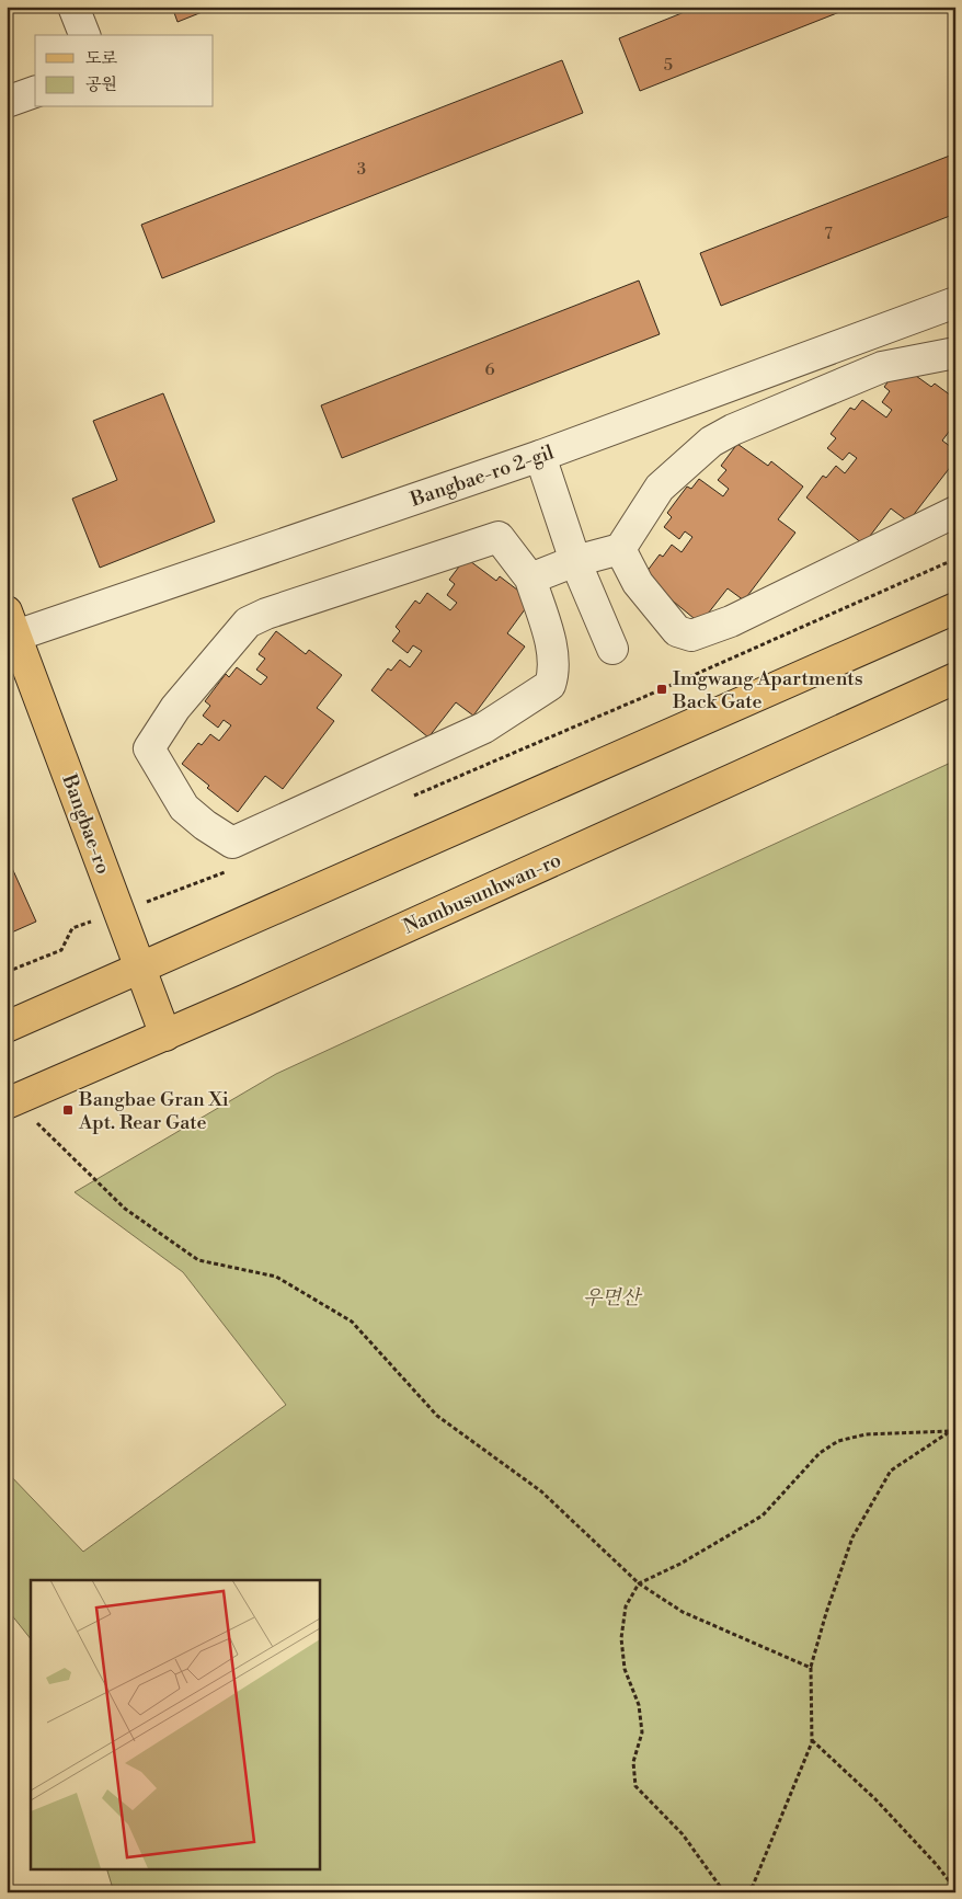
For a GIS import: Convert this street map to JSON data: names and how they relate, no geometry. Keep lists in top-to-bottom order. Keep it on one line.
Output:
{"streets":{"main road":["Bangbae-ro","Nambusunhwan-ro"],"street":["Bangbae-ro 2-gil"]},"crossings":[["Bangbae-ro 2-gil","Bangbae-ro"],["Bangbae-ro","Nambusunhwan-ro"]],"parks":["우면산"],"places":{"transit":["Imgwang Apartments Back Gate","Bangbae Gran Xi Apt. Rear Gate"]},"house_numbers":["5","3","7","6"],"legend":["도로","공원"]}
